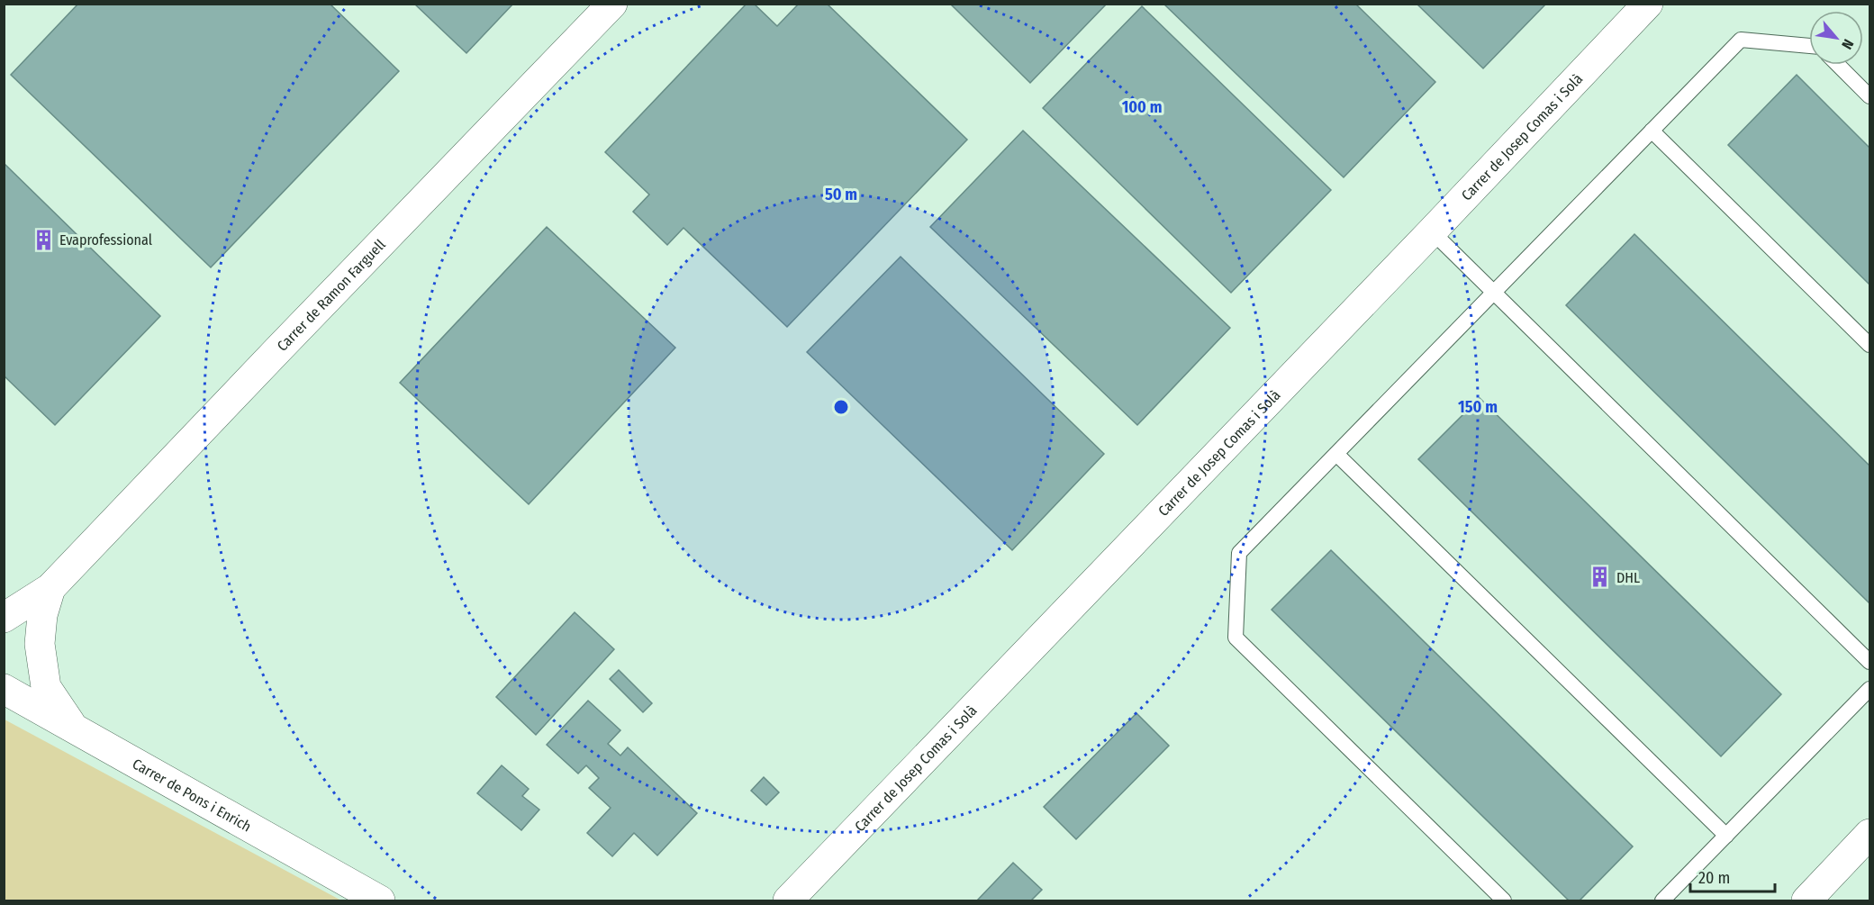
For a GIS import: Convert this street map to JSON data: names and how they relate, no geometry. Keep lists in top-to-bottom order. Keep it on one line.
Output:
{"streets":{"street":["Carrer de Josep Comas i Solà","Carrer de Ramon Farguell","Carrer de Pons i Enrich"]},"crossings":[["Carrer de Ramon Farguell","Carrer de Pons i Enrich"]],"places":{"building":["Evaprofessional","DHL"]},"scale_bar":"20 m","north":"bottom right","rings":["100 m","50 m","150 m"]}
